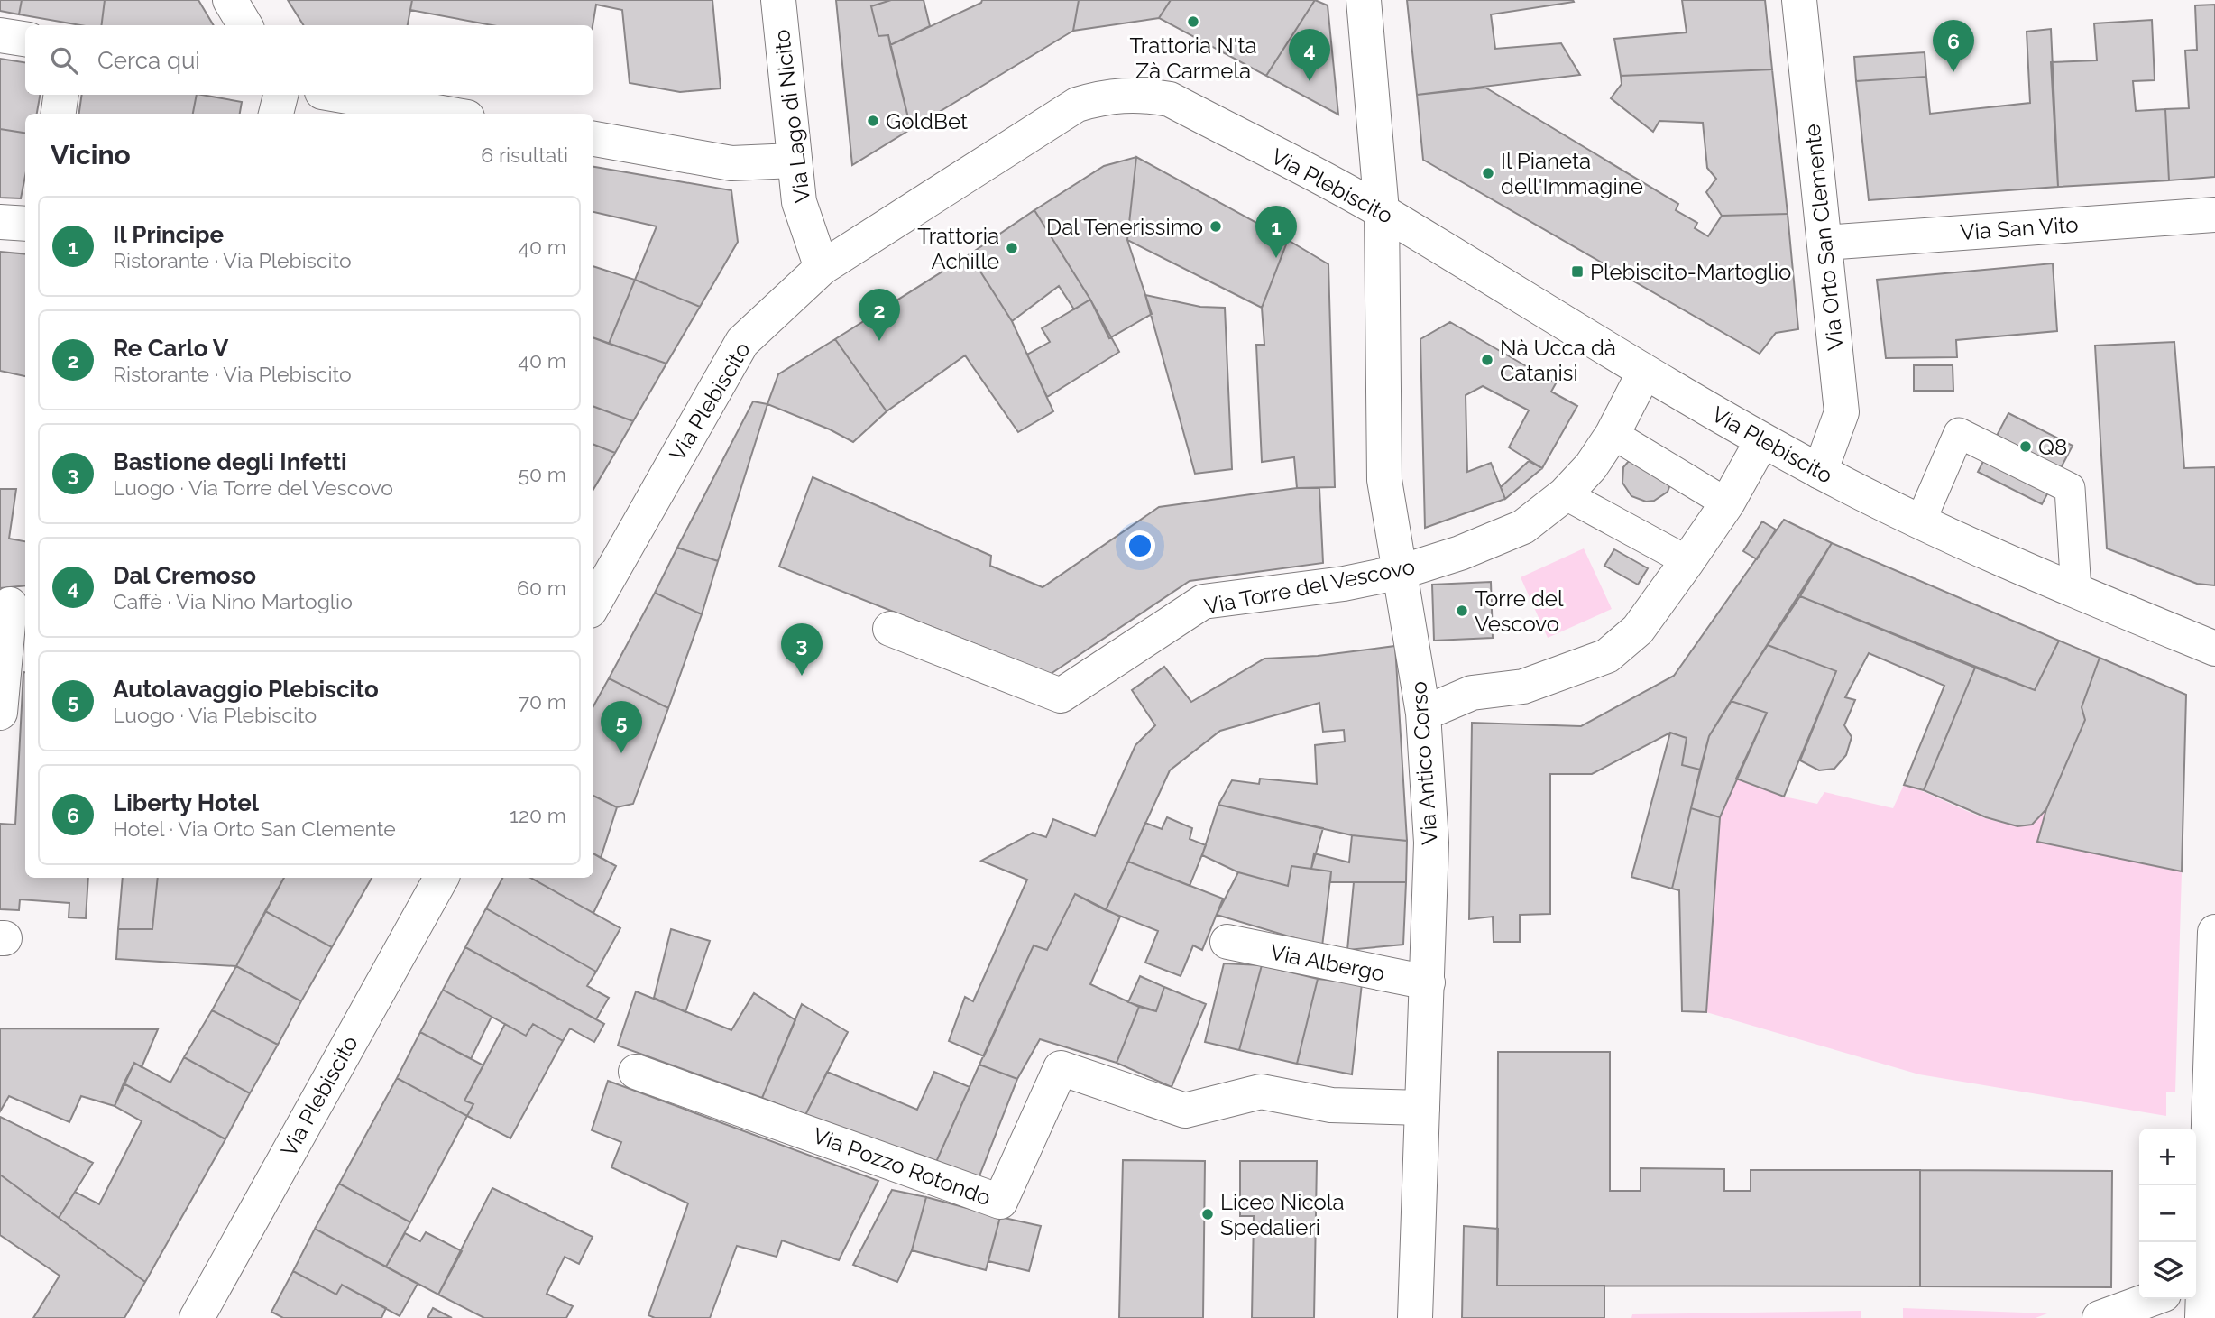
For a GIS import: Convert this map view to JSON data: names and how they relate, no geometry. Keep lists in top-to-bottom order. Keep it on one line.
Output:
{"streets":{"street":["Via Lago di Nicito","Via Plebiscito","Via San Vito","Via Orto San Clemente","Via Torre del Vescovo","Via Antico Corso","Via Albergo","Via Pozzo Rotondo"]},"crossings":[["Via Lago di Nicito","Via Plebiscito"],["Via Plebiscito","Via Orto San Clemente"],["Via Plebiscito","Via Torre del Vescovo"],["Via Plebiscito","Via Antico Corso"],["Via San Vito","Via Orto San Clemente"],["Via Torre del Vescovo","Via Antico Corso"],["Via Antico Corso","Via Albergo"],["Via Antico Corso","Via Pozzo Rotondo"]],"places":{"other":["Trattoria N'ta Zà Carmela","GoldBet","Il Pianeta dell'Immagine","Dal Tenerissimo","Trattoria Achille","Nà Ucca dà Catanisi","Q8","Torre del Vescovo","Liceo Nicola Spedalieri"],"transit":["Plebiscito-Martoglio"]},"page":{"pins":["6","4","1","2","3","5"],"search":"Cerca qui","heading":["Vicino","6 risultati"],"list":[{"mark":"1","name":"Il Principe","note":"Ristorante · Via Plebiscito","value":"40 m"},{"mark":"2","name":"Re Carlo V","note":"Ristorante · Via Plebiscito","value":"40 m"},{"mark":"3","name":"Bastione degli Infetti","note":"Luogo · Via Torre del Vescovo","value":"50 m"},{"mark":"4","name":"Dal Cremoso","note":"Caffè · Via Nino Martoglio","value":"60 m"},{"mark":"5","name":"Autolavaggio Plebiscito","note":"Luogo · Via Plebiscito","value":"70 m"},{"mark":"6","name":"Liberty Hotel","note":"Hotel · Via Orto San Clemente","value":"120 m"}],"map_buttons":["+","−"]}}
